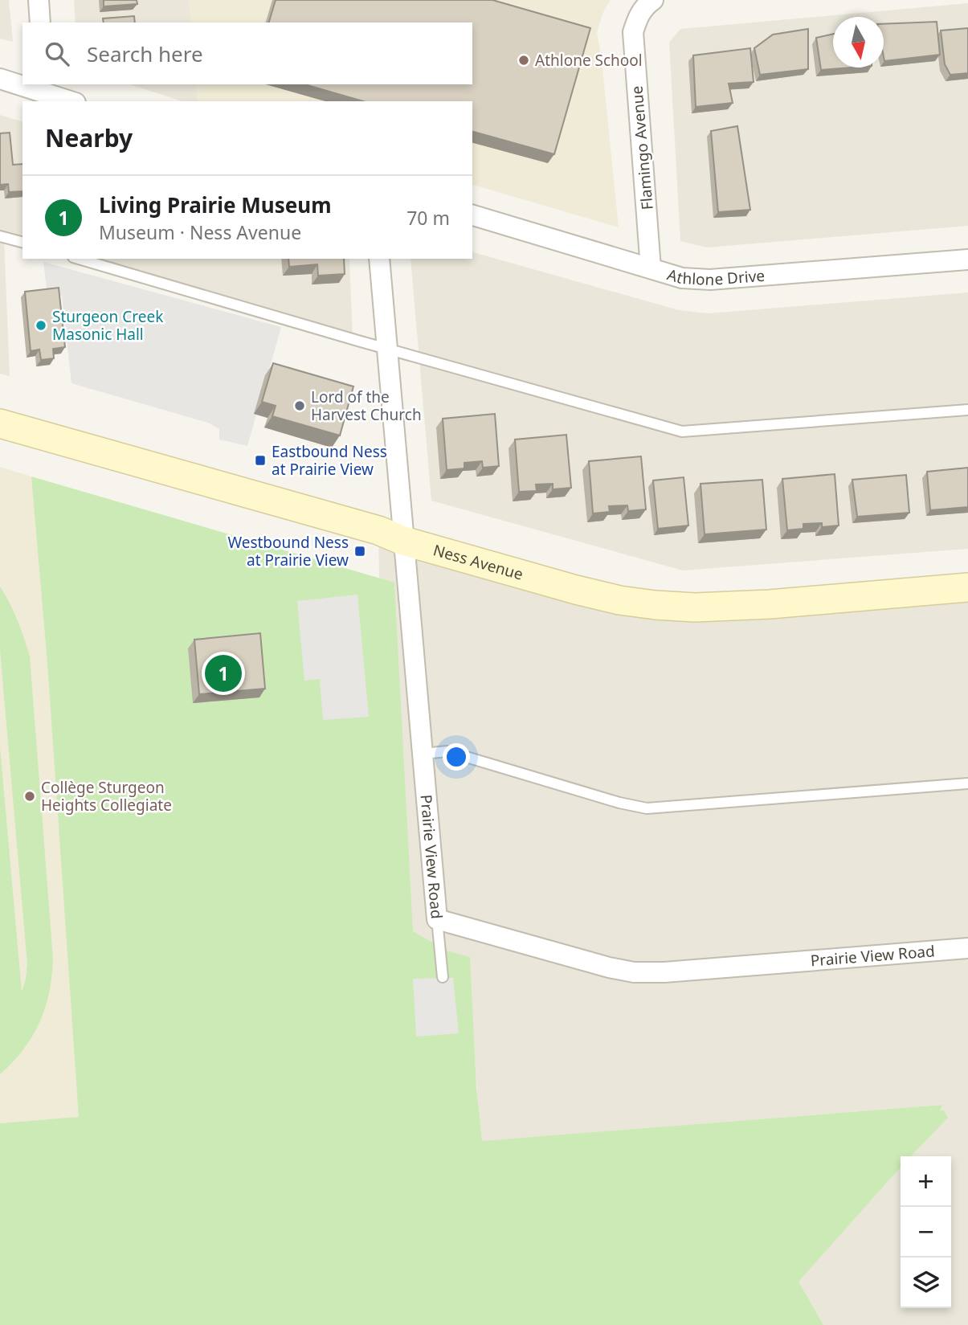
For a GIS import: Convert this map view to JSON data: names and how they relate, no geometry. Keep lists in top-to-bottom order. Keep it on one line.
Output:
{"streets":{"main road":["Ness Avenue"],"street":["Flamingo Avenue","Athlone Drive","Prairie View Road"]},"crossings":[["Flamingo Avenue","Athlone Drive"],["Ness Avenue","Prairie View Road"]],"places":{"other":["Athlone School","Sturgeon Creek Masonic Hall","Lord of the Harvest Church","Collège Sturgeon Heights Collegiate"],"transit":["Eastbound Ness at Prairie View","Westbound Ness at Prairie View"]},"north":"bottom","page":{"search":"Search here","heading":"Nearby","list":[{"mark":"1","name":"Living Prairie Museum","note":"Museum · Ness Avenue","value":"70 m"}],"pins":"1","map_buttons":["+","−"]}}
